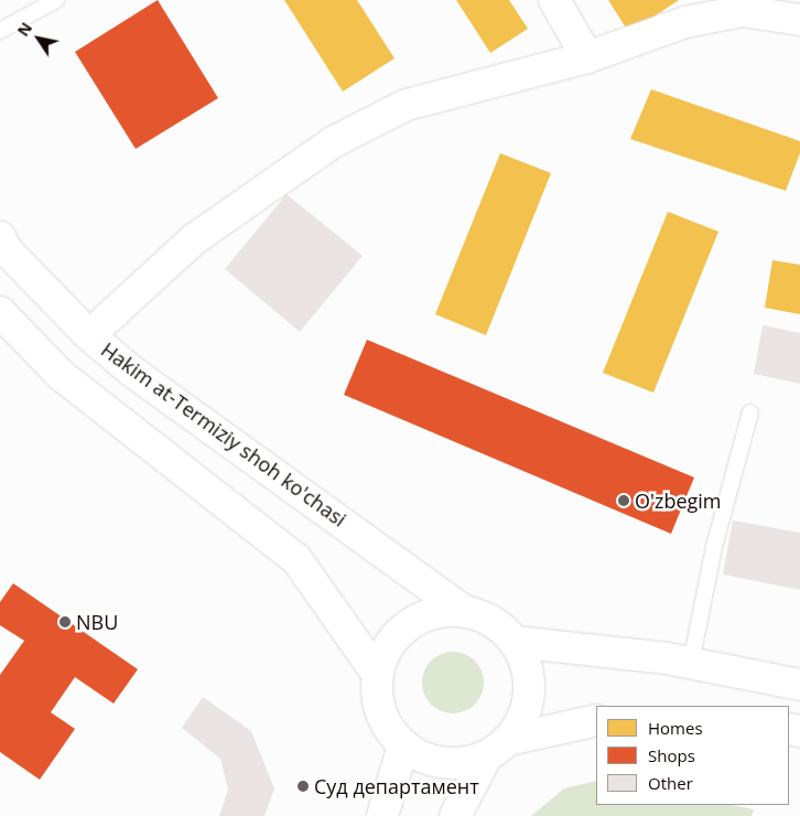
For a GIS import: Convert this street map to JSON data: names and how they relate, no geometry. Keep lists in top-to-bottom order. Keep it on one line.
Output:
{"streets":{"main road":["Hakim at-Termiziy shoh ko'chasi"]},"places":["O'zbegim","NBU","Суд департамент"],"legend":["Homes","Shops","Other"],"north":"top left"}
